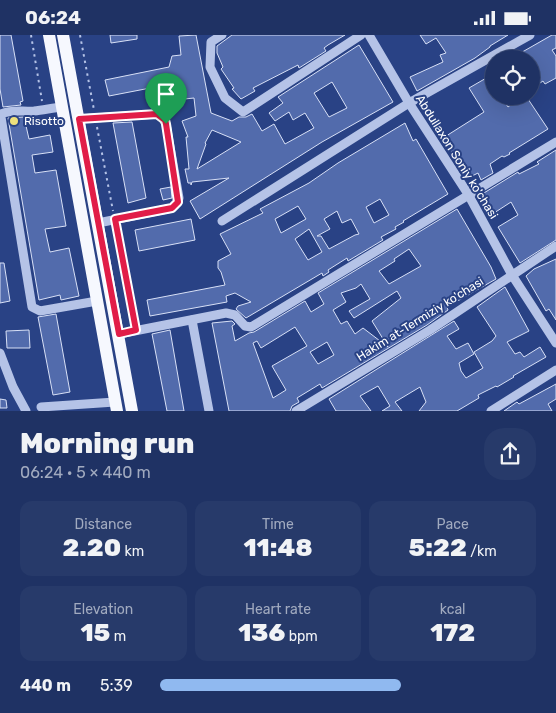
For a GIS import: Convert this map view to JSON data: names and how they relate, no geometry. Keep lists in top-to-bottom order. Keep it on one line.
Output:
{"streets":{"street":["Abdullaxon Soniy ko'chasi","Hakim at-Termiziy ko'chasi"]},"crossings":[["Abdullaxon Soniy ko'chasi","Hakim at-Termiziy ko'chasi"]],"places":["Risotto"],"page":{"status":"06:24","heading":["Morning run","06:24 · 5 × 440 m"],"stats":[["Distance","2.20 km"],["Time","11:48"],["Pace","5:22 /km"],["Elevation","15 m"],["Heart rate","136 bpm"],["kcal","172"]],"list":[{"name":"440 m","note":"5:39"}]}}
